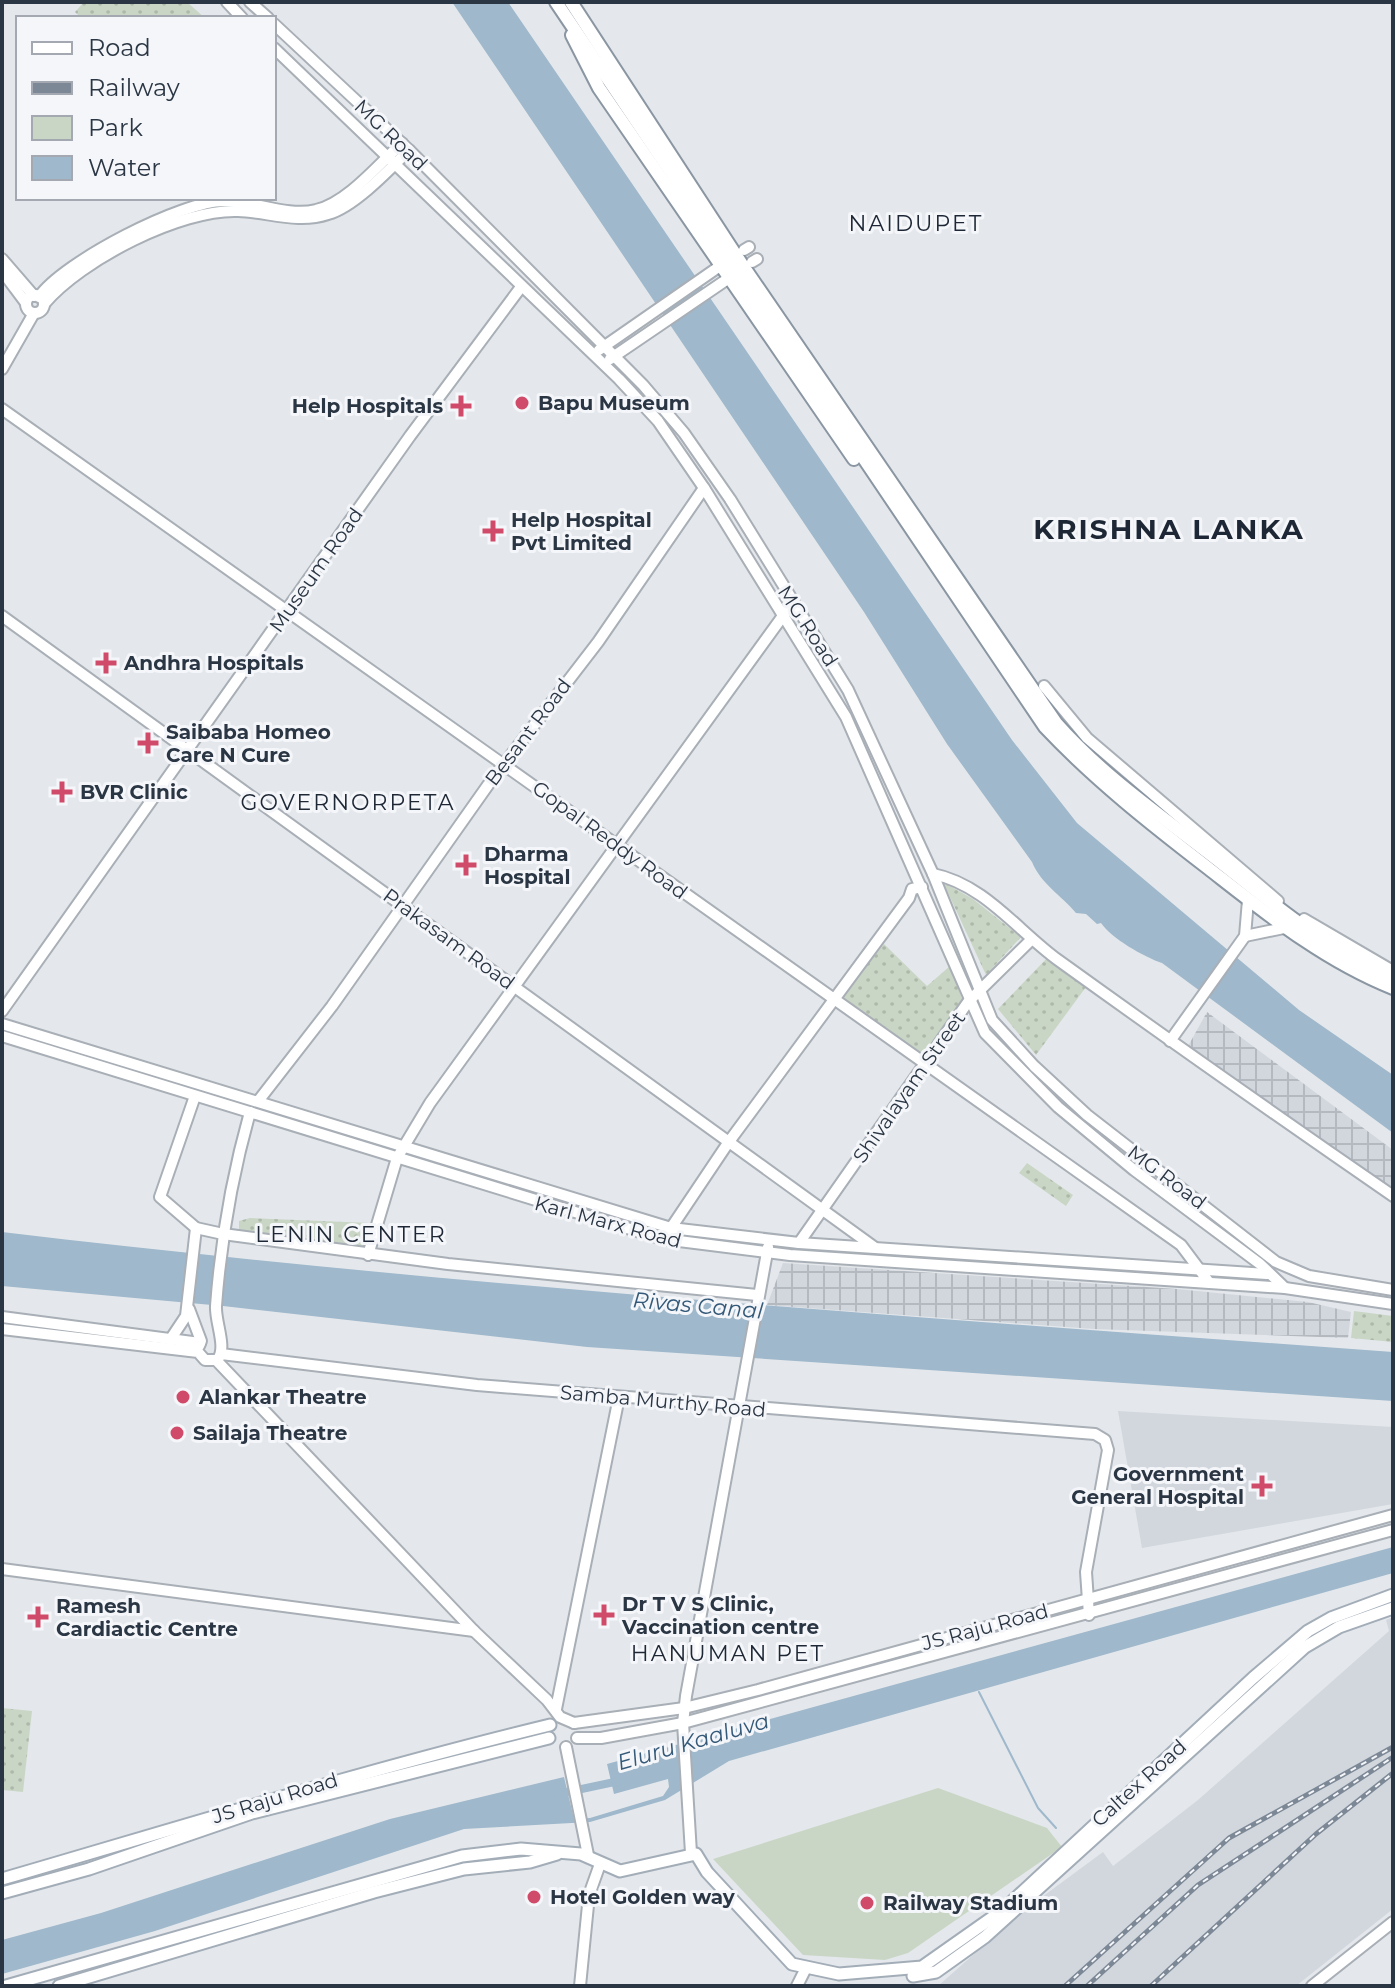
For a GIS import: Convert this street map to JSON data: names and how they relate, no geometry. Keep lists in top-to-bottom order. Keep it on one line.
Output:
{"streets":{"main road":["JS Raju Road","Caltex Road"],"street":["MG Road","Museum Road","Besant Road","Gopal Reddy Road","Prakasam Road","Shivalayam Street","Karl Marx Road","Samba Murthy Road"]},"crossings":[["MG Road","Museum Road"],["MG Road","Besant Road"],["MG Road","Shivalayam Street"],["MG Road","Karl Marx Road"],["Museum Road","Gopal Reddy Road"],["Museum Road","Prakasam Road"],["Besant Road","Gopal Reddy Road"],["Besant Road","Prakasam Road"],["Besant Road","Karl Marx Road"],["Gopal Reddy Road","Shivalayam Street"],["Gopal Reddy Road","Karl Marx Road"],["Prakasam Road","Shivalayam Street"],["Prakasam Road","Karl Marx Road"],["Shivalayam Street","Karl Marx Road"],["Samba Murthy Road","JS Raju Road"]],"districts":["NAIDUPET","KRISHNA LANKA","GOVERNORPETA","LENIN CENTER","HANUMAN PET"],"water":["Rivas Canal","Eluru Kaaluva"],"places":{"other":["Bapu Museum","Alankar Theatre","Sailaja Theatre","Hotel Golden way","Railway Stadium"],"health":["Help Hospitals","Help Hospital Pvt Limited","Andhra Hospitals","Saibaba Homeo Care N Cure","BVR Clinic","Dharma Hospital","Government General Hospital","Dr T V S Clinic, Vaccination centre","Ramesh Cardiactic Centre"]},"legend":["Road","Railway","Park","Water"]}
